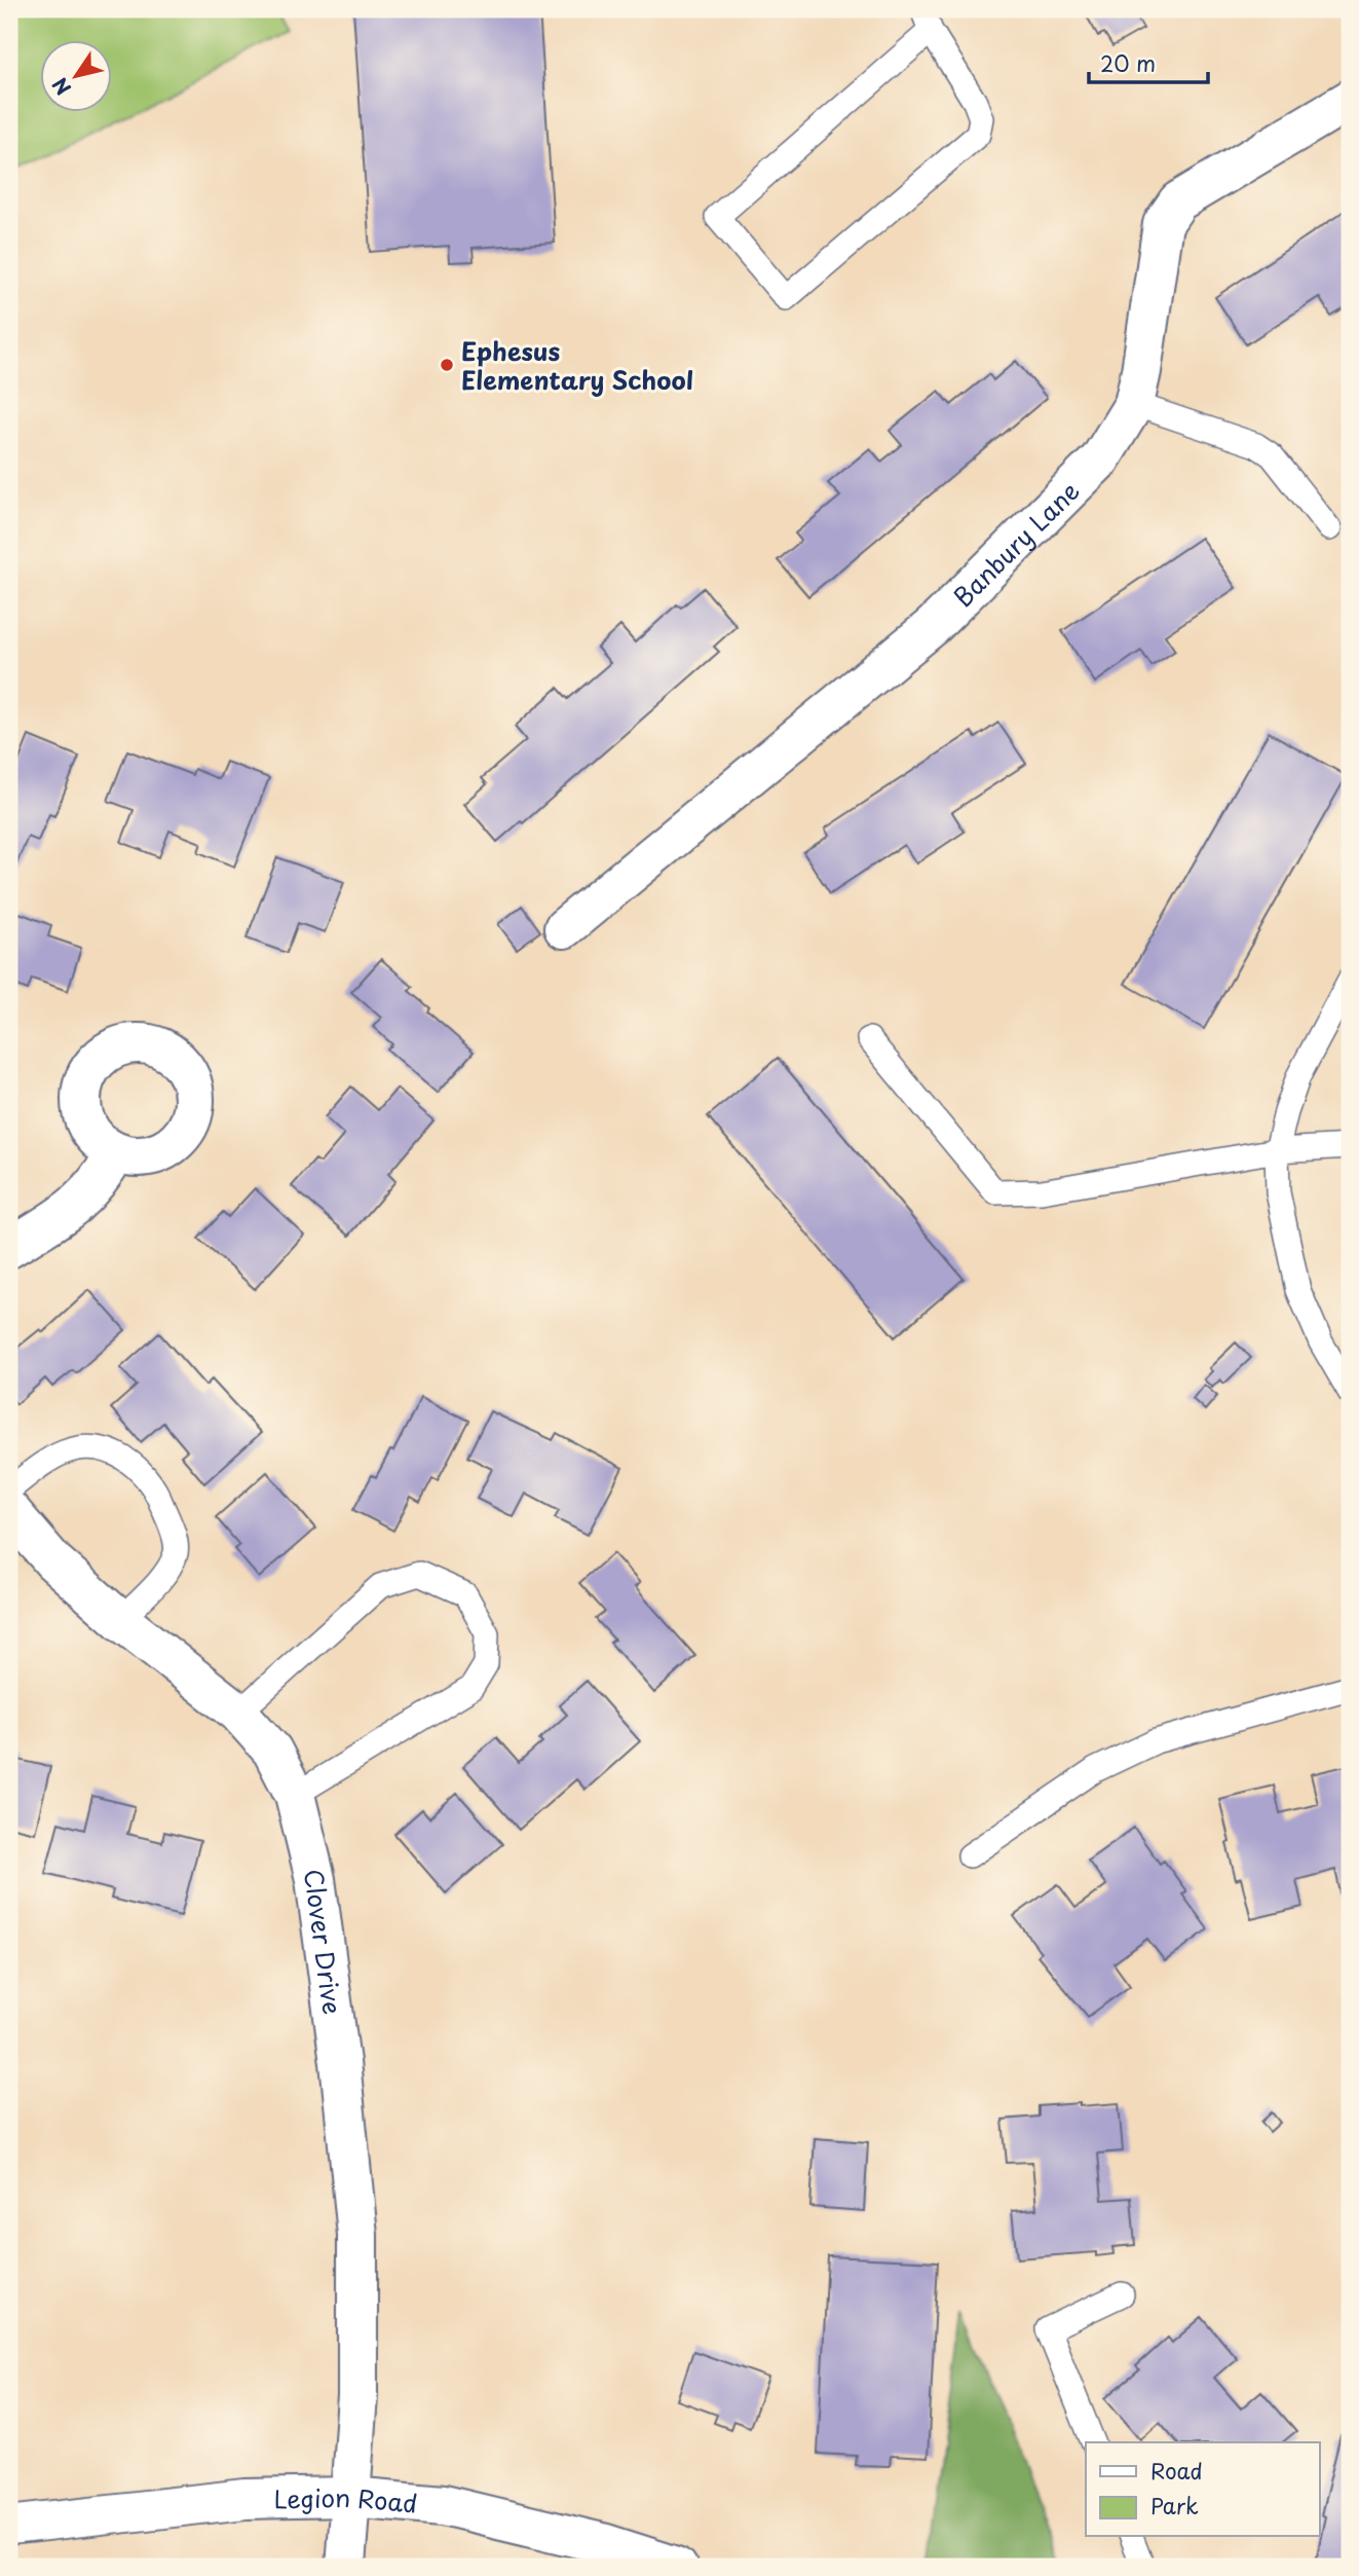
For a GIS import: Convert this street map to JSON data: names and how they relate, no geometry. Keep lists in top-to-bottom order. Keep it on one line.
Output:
{"streets":{"street":["Banbury Lane","Clover Drive","Legion Road"]},"crossings":[["Clover Drive","Legion Road"]],"places":["Ephesus Elementary School"],"legend":["Road","Park"],"scale_bar":"20 m","north":"bottom left"}
